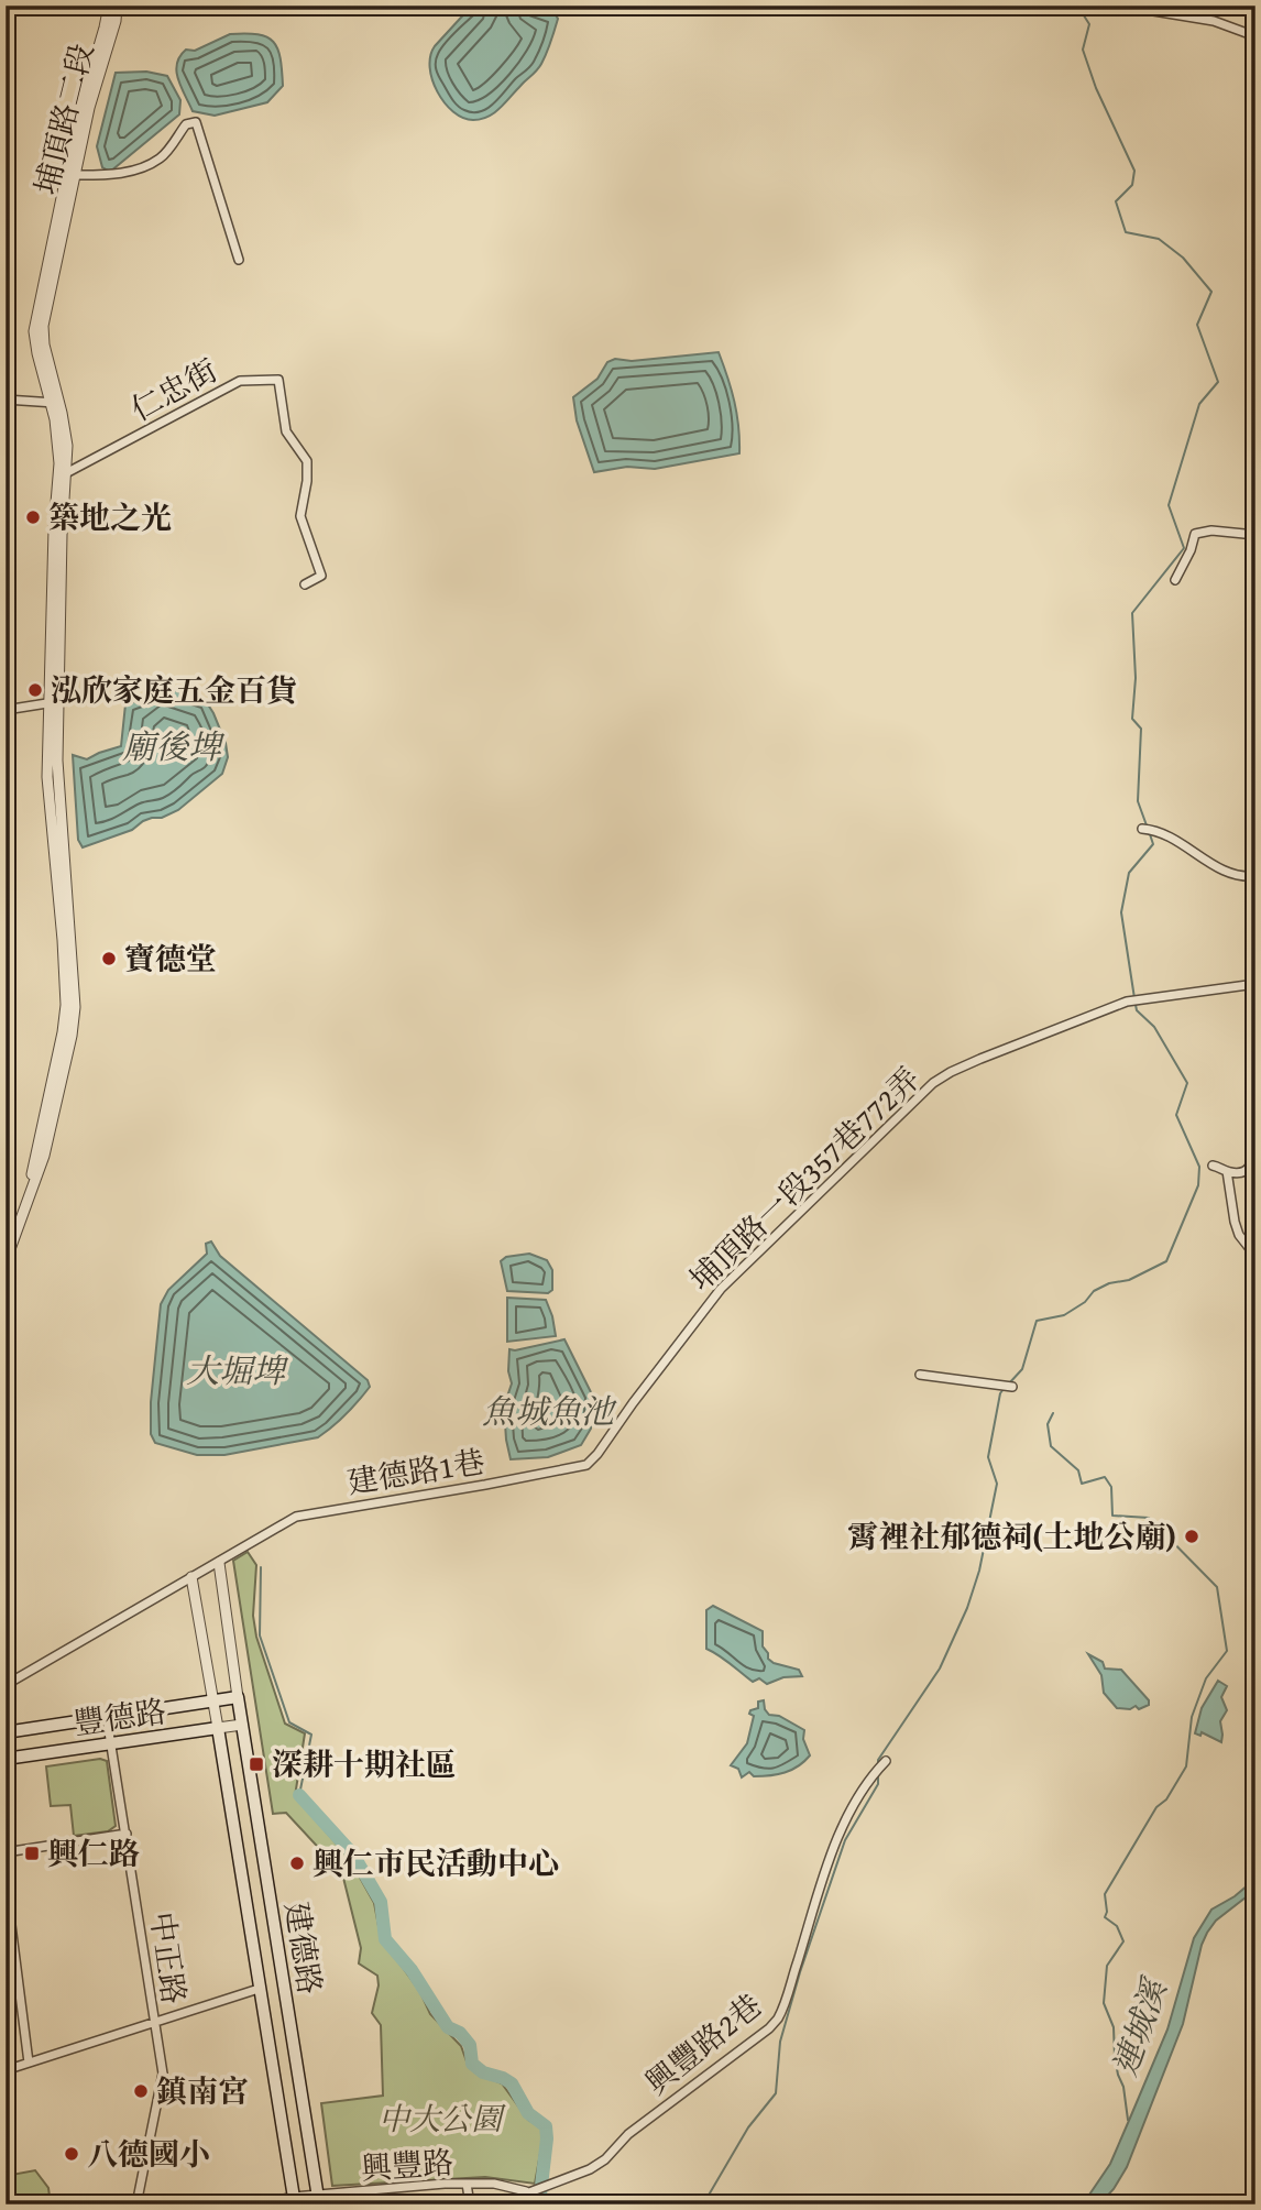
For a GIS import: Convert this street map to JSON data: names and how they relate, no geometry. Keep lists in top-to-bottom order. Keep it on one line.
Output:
{"streets":{"main road":["豐德路","建德路"],"street":["埔頂路二段","仁忠街","埔頂路一段357巷772弄","建德路1巷","中正路","興豐路2巷","興豐路"]},"crossings":[["埔頂路二段","仁忠街"],["埔頂路一段357巷772弄","建德路1巷"],["建德路1巷","建德路"],["豐德路","建德路"],["豐德路","中正路"],["建德路","興豐路"],["興豐路2巷","興豐路"]],"water":["廟後埤","大堀埤","魚城魚池","連城溪"],"parks":["中大公園"],"places":{"other":["築地之光","泓欣家庭五金百貨","寶德堂","霄裡社郁德祠(土地公廟)","興仁市民活動中心","鎮南宮","八德國小"],"transit":["深耕十期社區","興仁路"]}}
